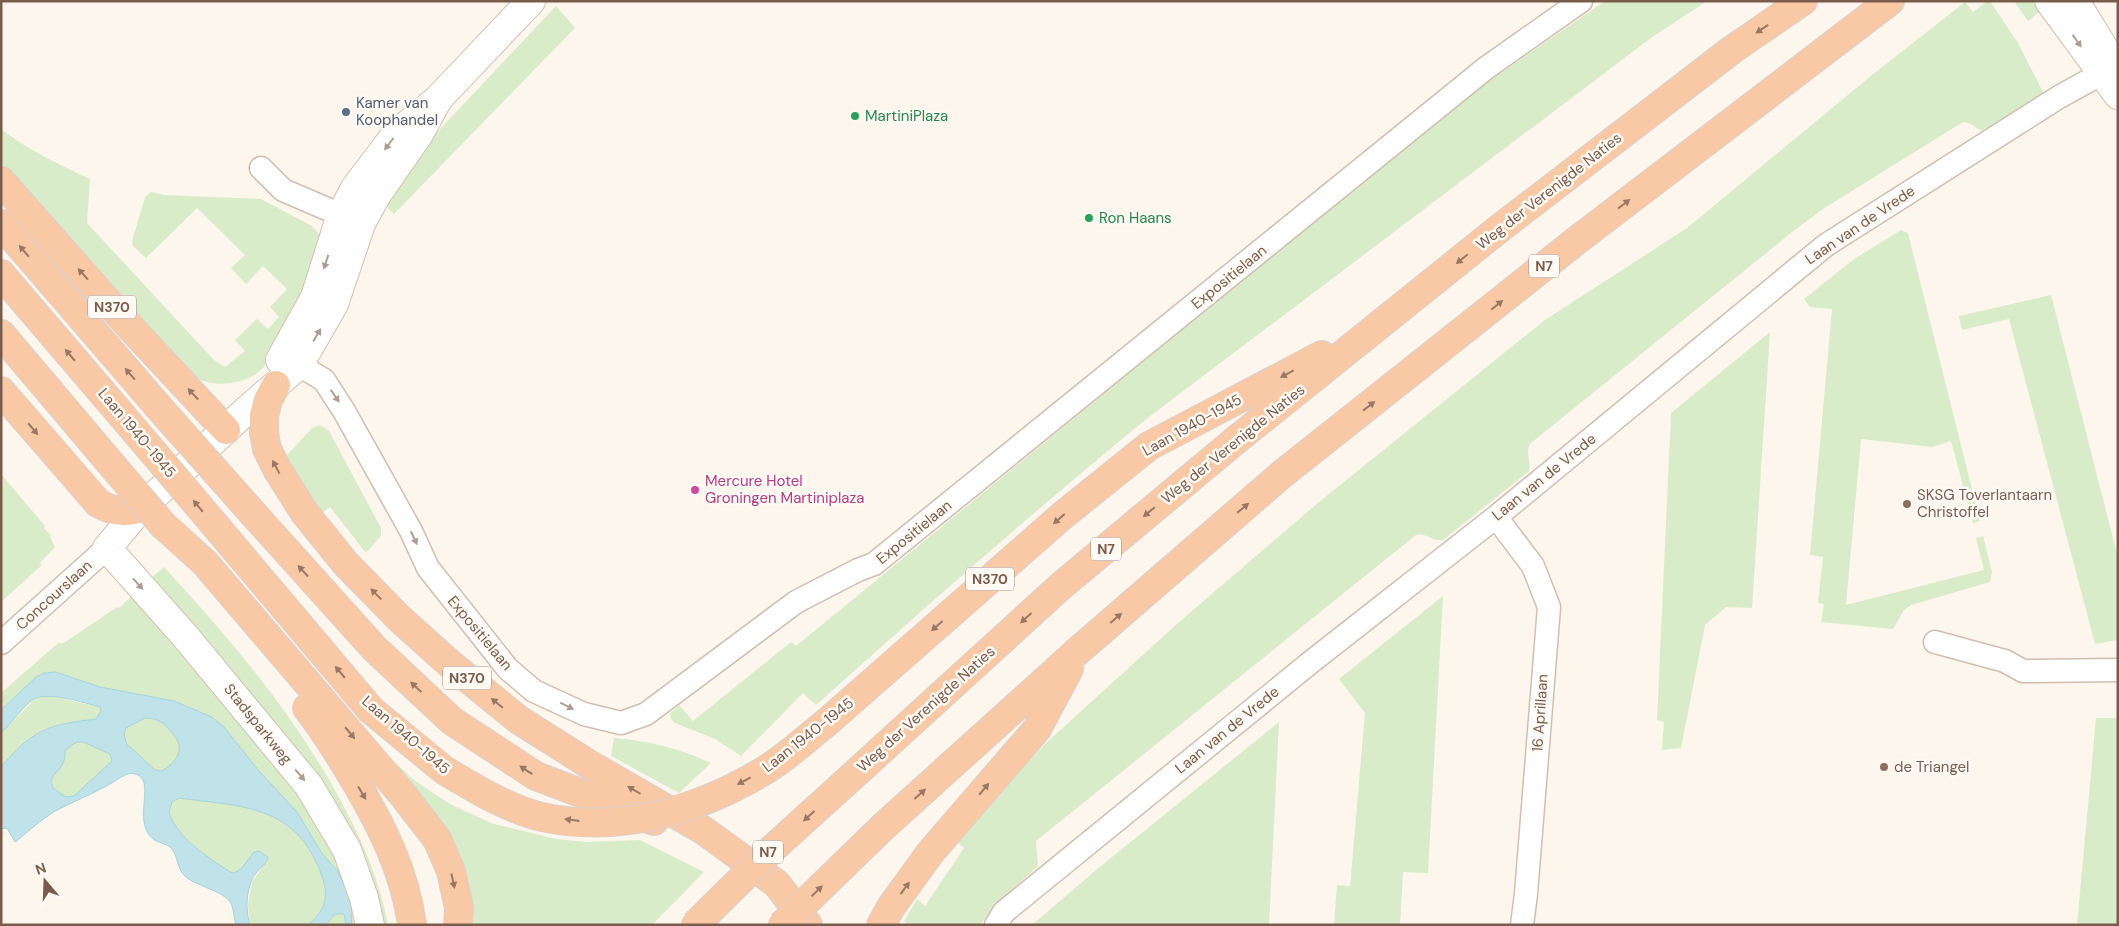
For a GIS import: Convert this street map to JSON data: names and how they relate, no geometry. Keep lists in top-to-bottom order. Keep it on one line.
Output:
{"streets":{"highway":["Weg der Verenigde Naties","N7","N370","Laan 1940-1945"],"main road":["Stadsparkweg"],"street":["Laan van de Vrede","Expositielaan","Concourslaan","16 Aprillaan"]},"crossings":[["Weg der Verenigde Naties","Laan 1940-1945"],["Laan van de Vrede","16 Aprillaan"],["Concourslaan","Stadsparkweg"]],"one_way":["Stadsparkweg"],"places":["Kamer van Koophandel","MartiniPlaza","Ron Haans","Mercure Hotel Groningen Martiniplaza","SKSG Toverlantaarn Christoffel","de Triangel"],"north":"top"}
